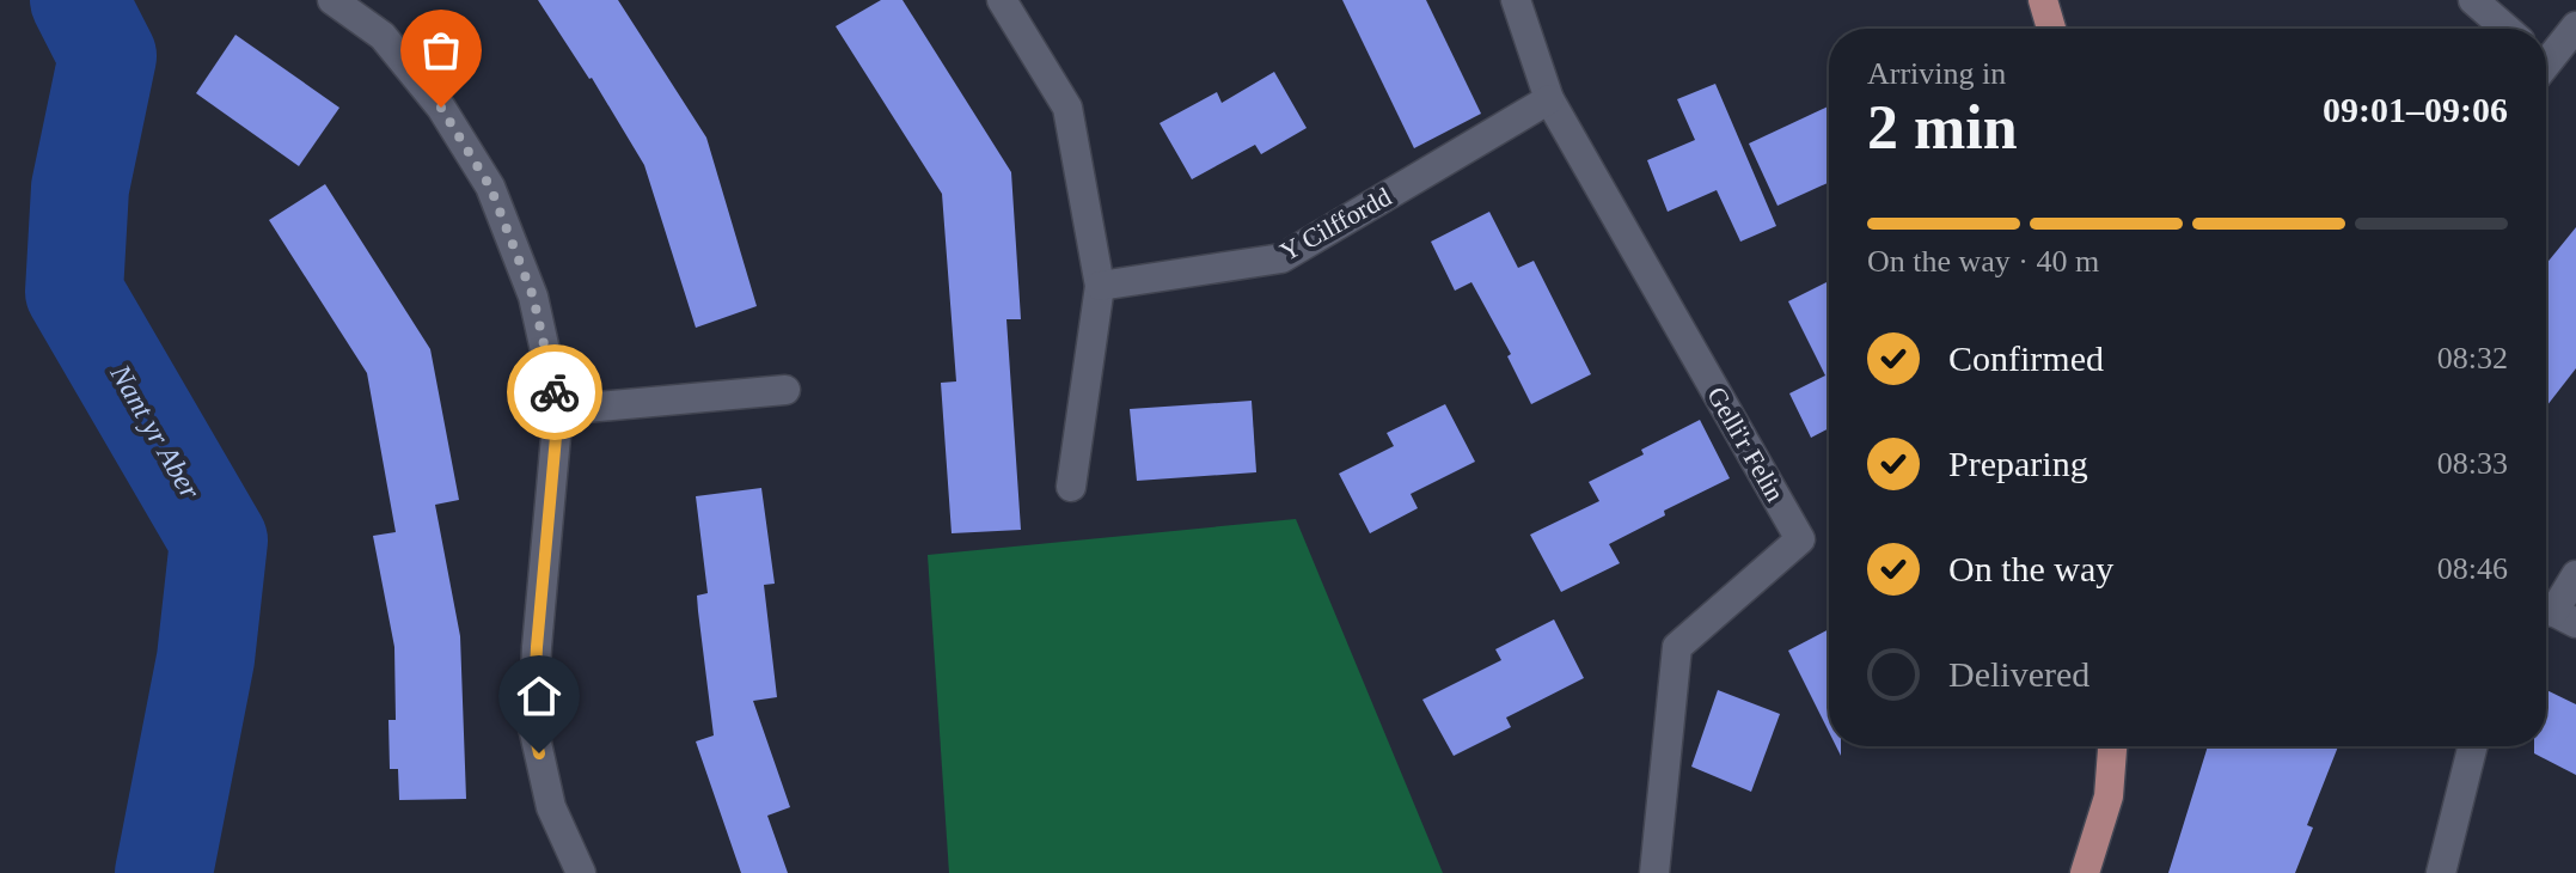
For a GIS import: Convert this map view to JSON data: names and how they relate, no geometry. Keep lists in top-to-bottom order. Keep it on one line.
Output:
{"streets":{"street":["Y Cilffordd","Gelli'r Felin"]},"crossings":[["Y Cilffordd","Gelli'r Felin"]],"water":["Nant yr Aber"],"page":{"heading":["2 min","Arriving in","09:01–09:06"],"bar":"On the way · 40 m","list":[["Confirmed","08:32"],["Preparing","08:33"],["On the way","08:46"],"Delivered"]}}
